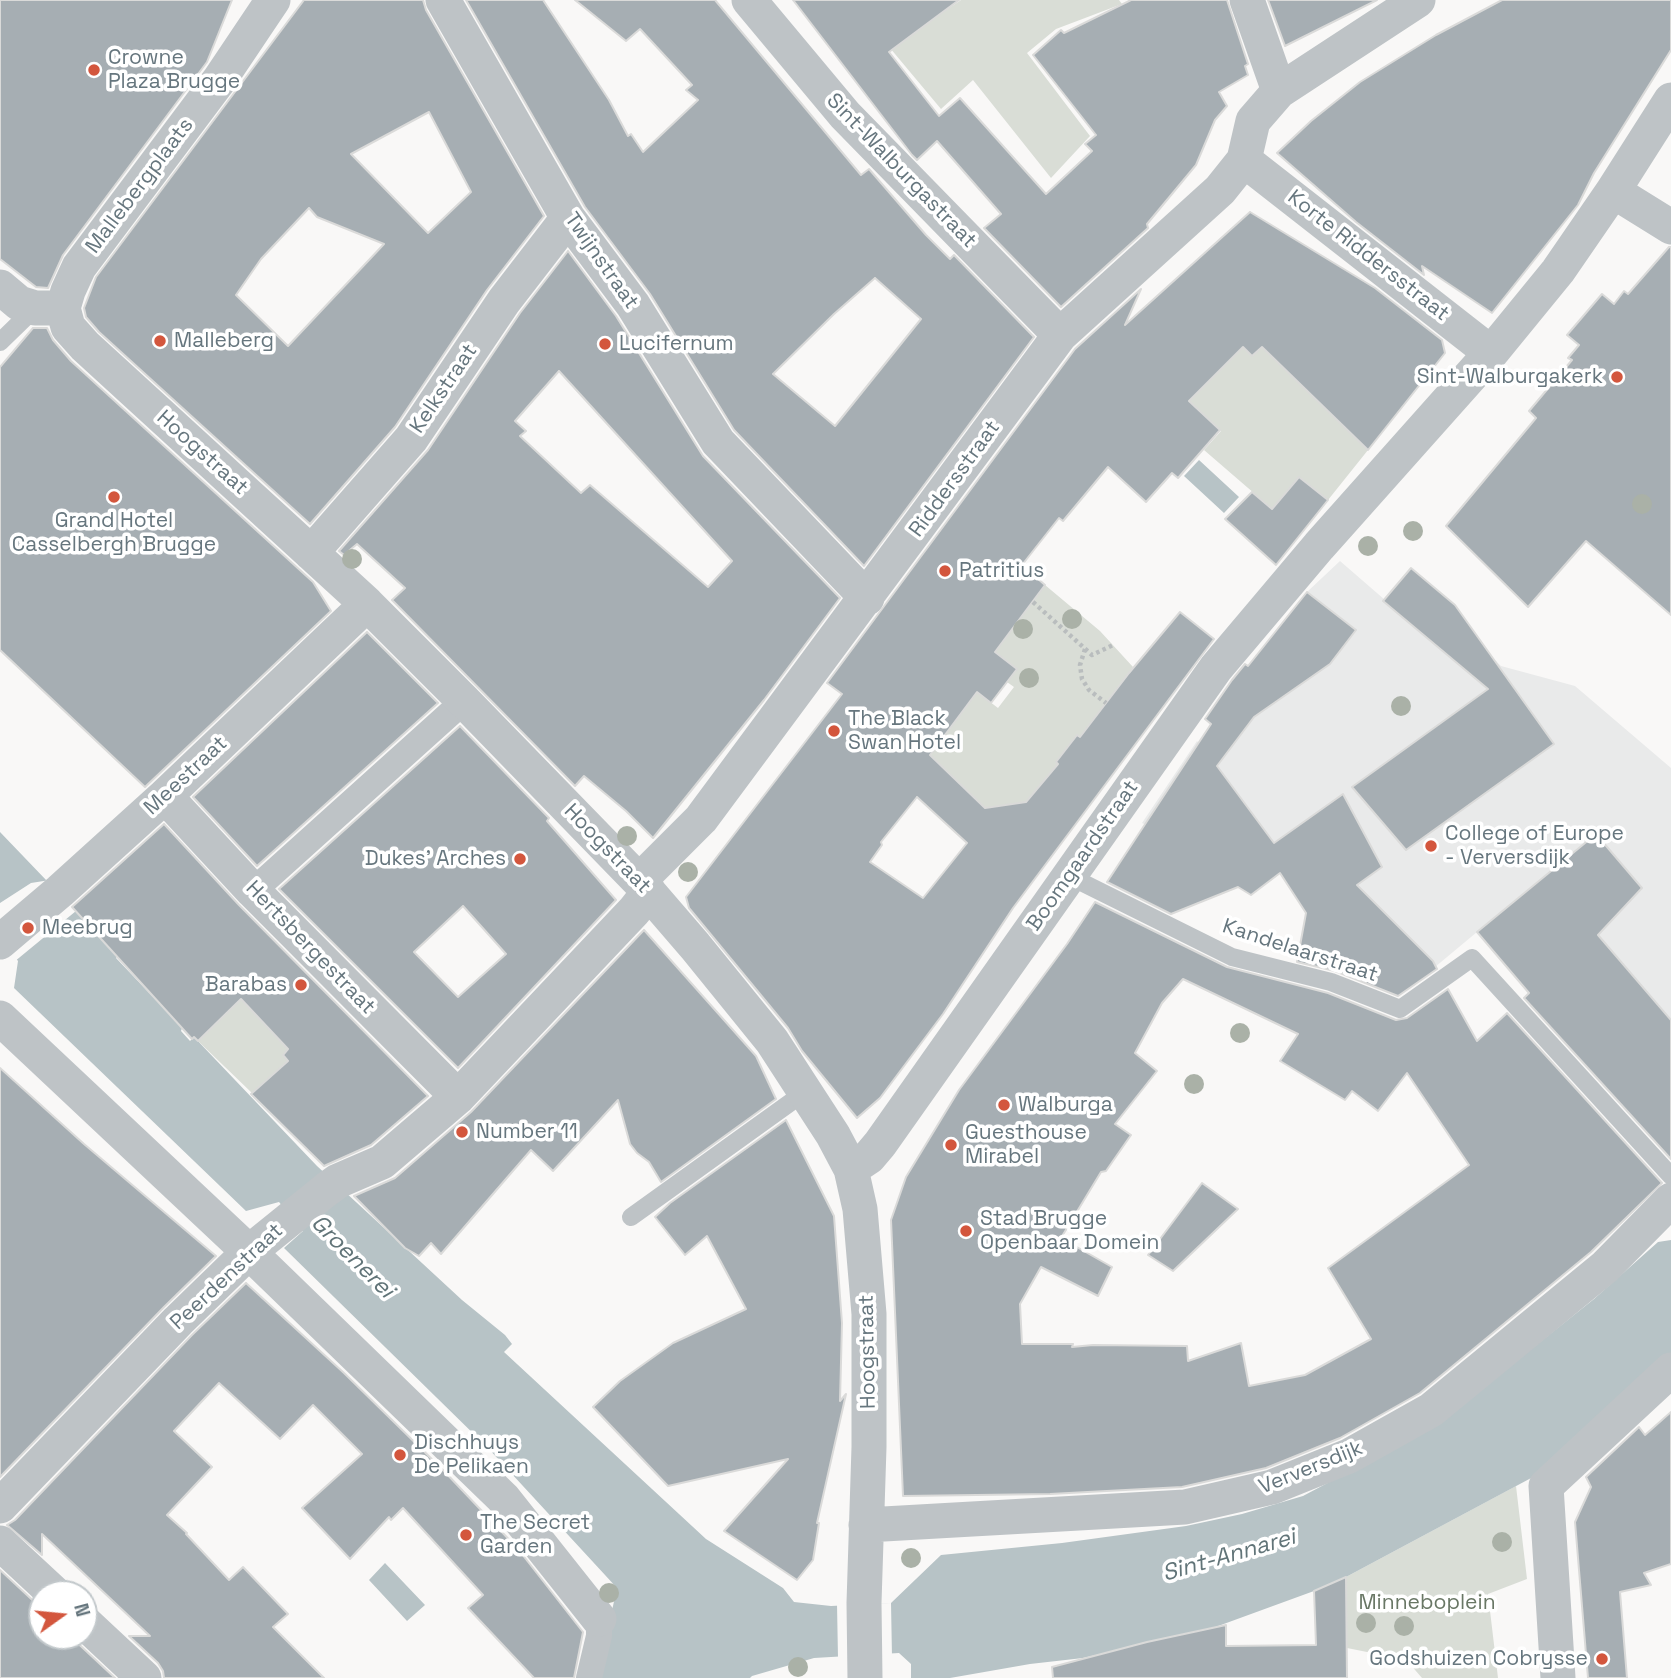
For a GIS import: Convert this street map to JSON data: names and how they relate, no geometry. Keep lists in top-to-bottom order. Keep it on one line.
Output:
{"streets":{"street":["Sint-Walburgastraat","Mallebergplaats","Korte Riddersstraat","Twijnstraat","Kelkstraat","Hoogstraat","Riddersstraat","Meestraat","Boomgaardstraat","Hertsbergestraat","Peerdenstraat","Verversdijk"],"lane":["Kandelaarstraat"]},"crossings":[["Sint-Walburgastraat","Riddersstraat"],["Mallebergplaats","Hoogstraat"],["Korte Riddersstraat","Riddersstraat"],["Korte Riddersstraat","Boomgaardstraat"],["Twijnstraat","Kelkstraat"],["Twijnstraat","Riddersstraat"],["Kelkstraat","Hoogstraat"],["Hoogstraat","Riddersstraat"],["Hoogstraat","Meestraat"],["Hoogstraat","Boomgaardstraat"],["Hoogstraat","Peerdenstraat"],["Hoogstraat","Verversdijk"],["Riddersstraat","Peerdenstraat"],["Meestraat","Hertsbergestraat"],["Boomgaardstraat","Kandelaarstraat"],["Hertsbergestraat","Peerdenstraat"]],"water":["Groenerei","Sint-Annarei"],"parks":["Minneboplein"],"places":["Crowne Plaza Brugge","Malleberg","Lucifernum","Sint-Walburgakerk","Grand Hotel Casselbergh Brugge","Patritius","The Black Swan Hotel","College of Europe - Verversdijk","Dukes’ Arches","Meebrug","Barabas","Walburga","Number 11","Guesthouse Mirabel","Stad Brugge Openbaar Domein","Dischhuys De Pelikaen","The Secret Garden","Godshuizen Cobrysse"],"north":"right"}
